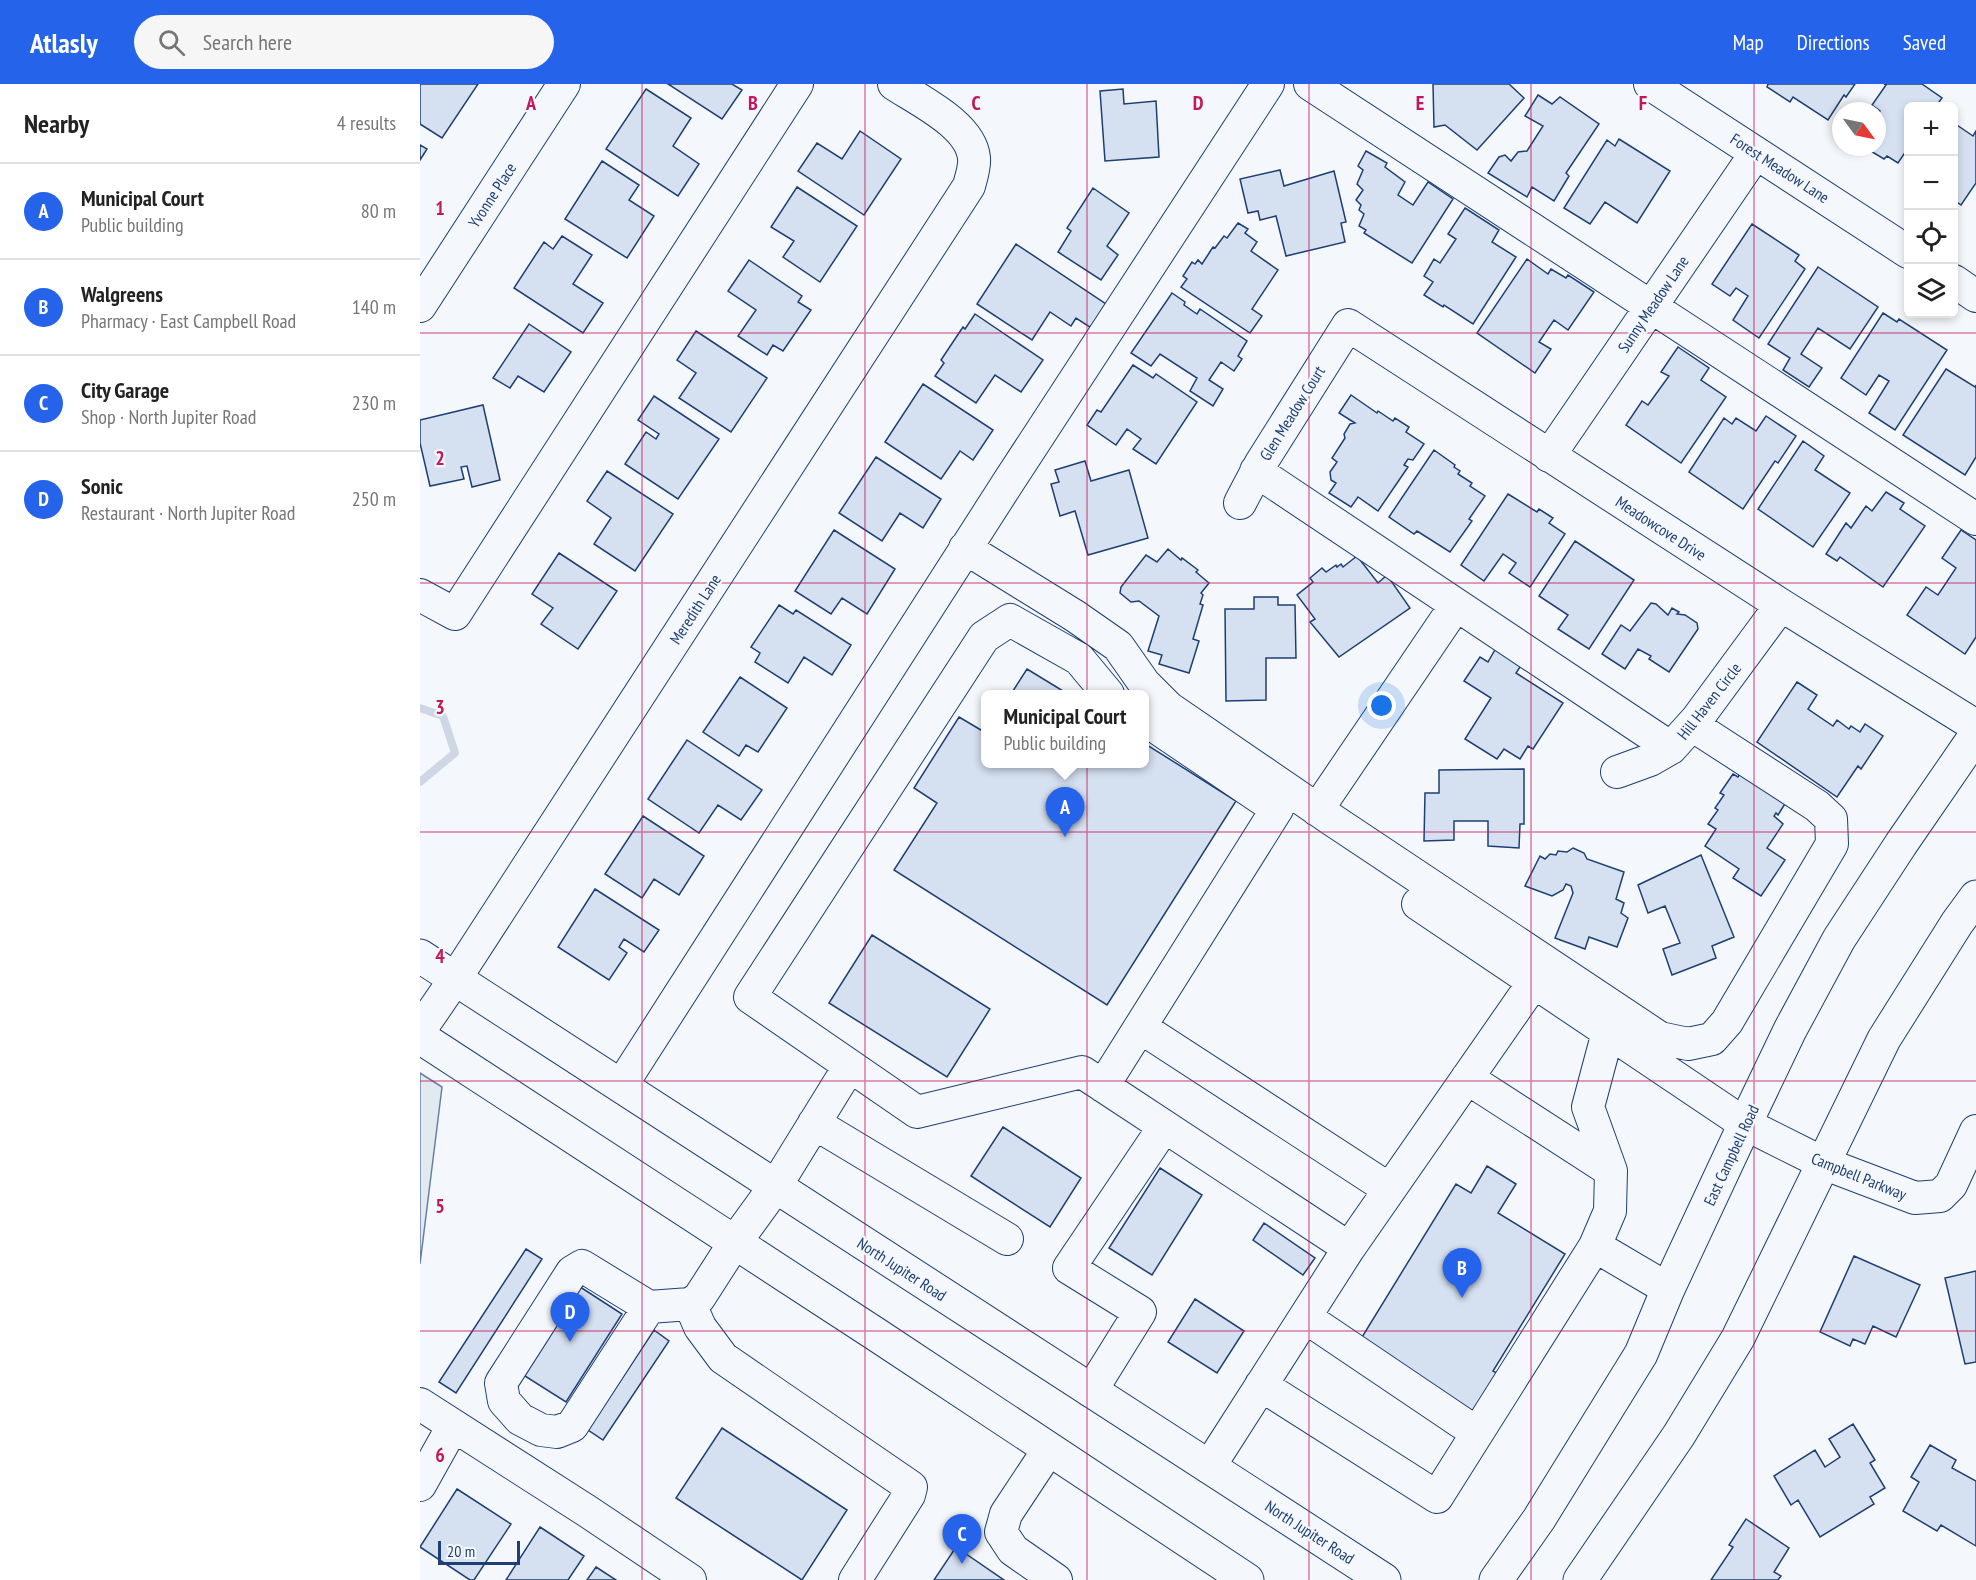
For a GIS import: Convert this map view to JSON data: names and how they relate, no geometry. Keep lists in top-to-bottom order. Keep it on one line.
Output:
{"streets":{"main road":["East Campbell Road","North Jupiter Road"],"street":["Forest Meadow Lane","Yvonne Place","Sunny Meadow Lane","Glen Meadow Court","Meadowcove Drive","Meredith Lane","Hill Haven Circle","Campbell Parkway"]},"crossings":[["Forest Meadow Lane","Sunny Meadow Lane"],["Sunny Meadow Lane","Meadowcove Drive"],["Glen Meadow Court","Meadowcove Drive"],["Meadowcove Drive","Hill Haven Circle"],["Meredith Lane","North Jupiter Road"],["East Campbell Road","Campbell Parkway"]],"scale_bar":"20 m","north":"bottom right","page":{"header":"Atlasly","search":"Search here","nav":["Map","Directions","Saved"],"heading":["Nearby","4 results"],"map_buttons":["+","−"],"list":[{"mark":"A","name":"Municipal Court","note":"Public building","value":"80 m"},{"mark":"B","name":"Walgreens","note":"Pharmacy · East Campbell Road","value":"140 m"},{"mark":"C","name":"City Garage","note":"Shop · North Jupiter Road","value":"230 m"},{"mark":"D","name":"Sonic","note":"Restaurant · North Jupiter Road","value":"250 m"}],"popup":["Municipal Court","Public building"],"pins":["A","B","D","C"],"scale":"20 m"},"grid":{"columns":["A","B","C","D","E","F"],"rows":["1","2","3","4","5","6"]}}
